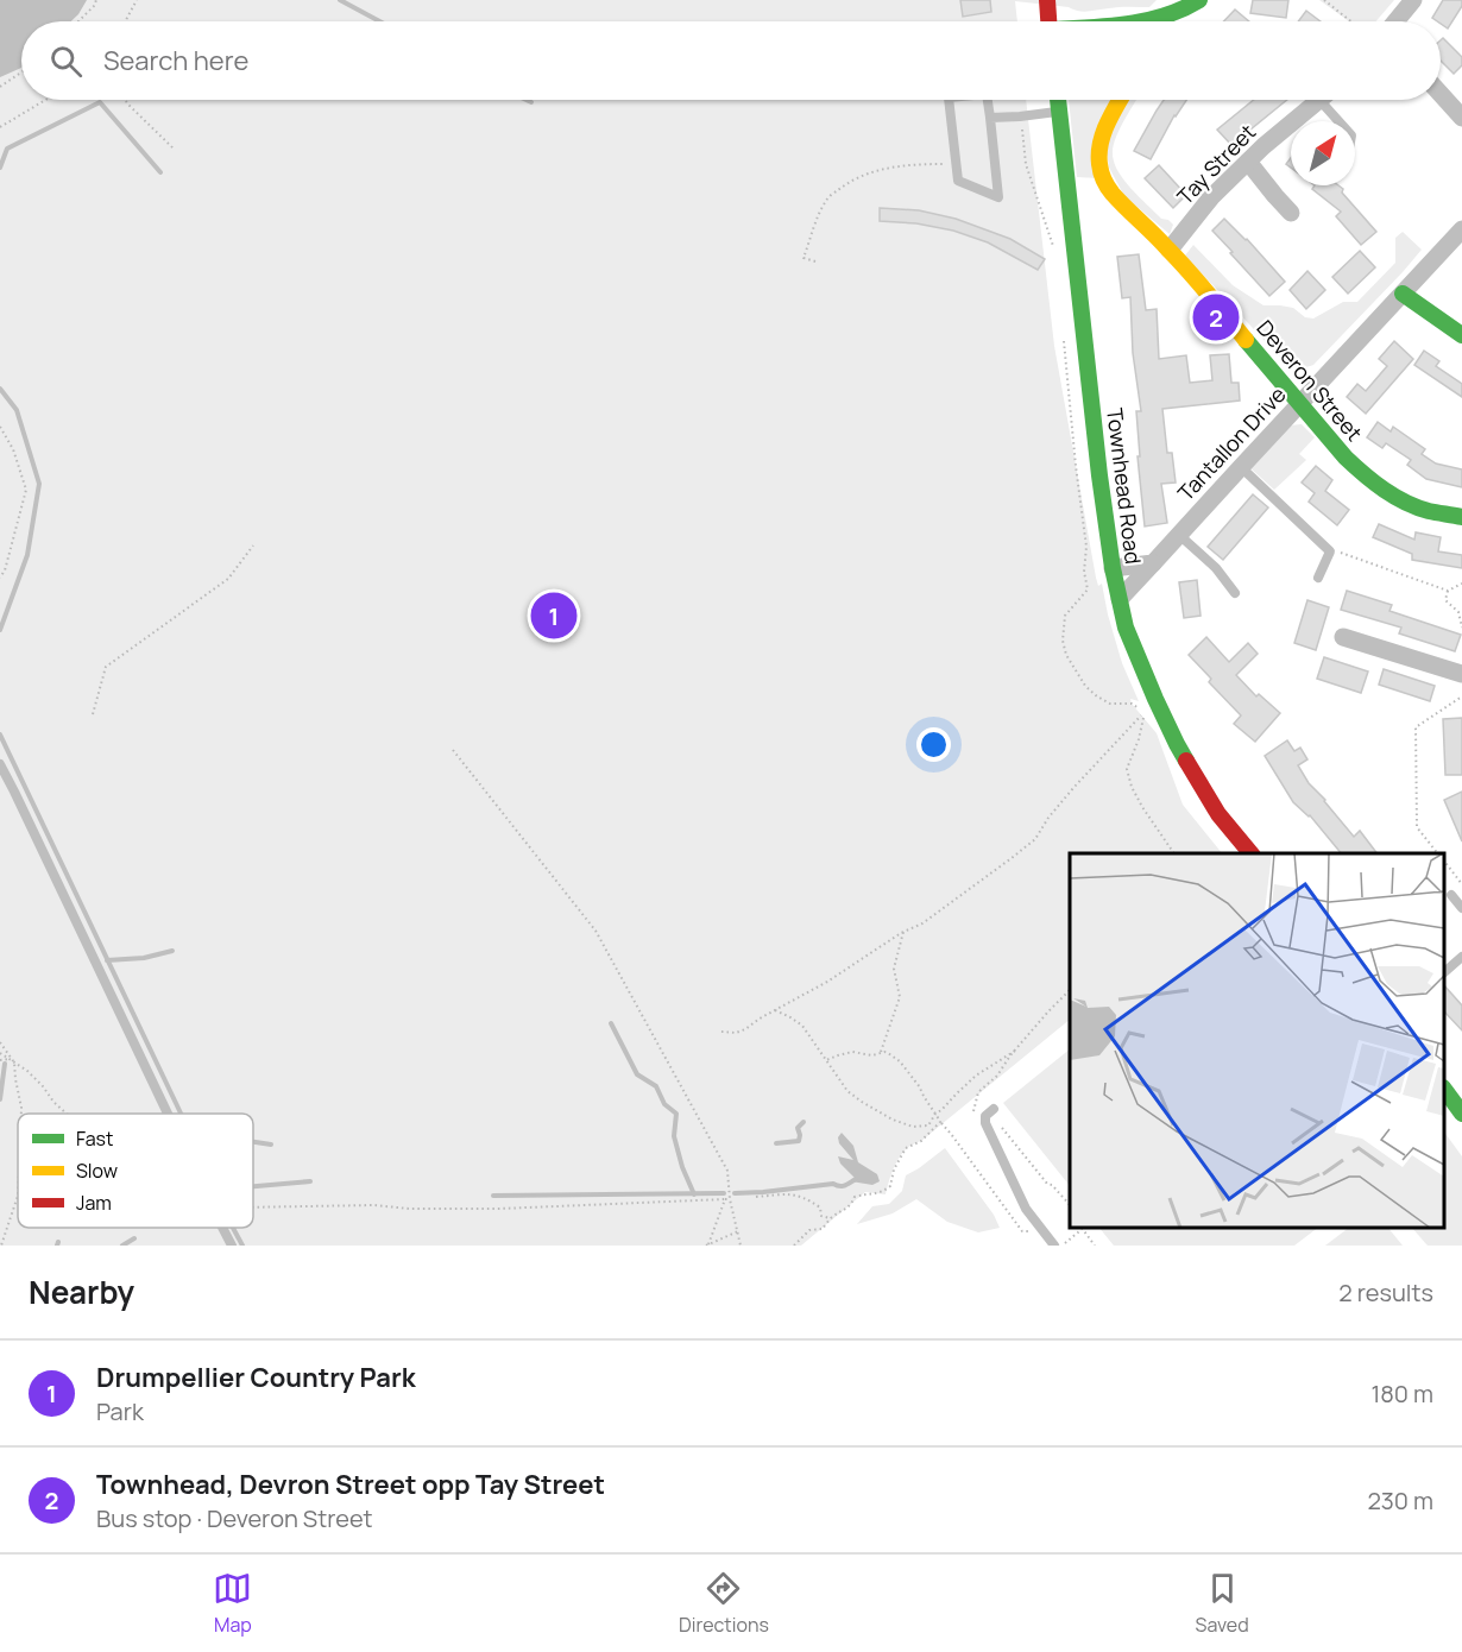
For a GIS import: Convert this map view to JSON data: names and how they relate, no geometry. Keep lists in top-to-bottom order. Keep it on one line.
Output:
{"streets":{"street":["Tay Street","Deveron Street","Tantallon Drive","Townhead Road"]},"crossings":[["Tay Street","Deveron Street"],["Deveron Street","Tantallon Drive"],["Tantallon Drive","Townhead Road"]],"legend":["Fast","Slow","Jam"],"north":"top right","page":{"search":"Search here","pins":["2","1"],"heading":["Nearby","2 results"],"list":[{"mark":"1","name":"Drumpellier Country Park","note":"Park","value":"180 m"},{"mark":"2","name":"Townhead, Devron Street opp Tay Street","note":"Bus stop · Deveron Street","value":"230 m"}],"nav":["Map","Directions","Saved"]}}
